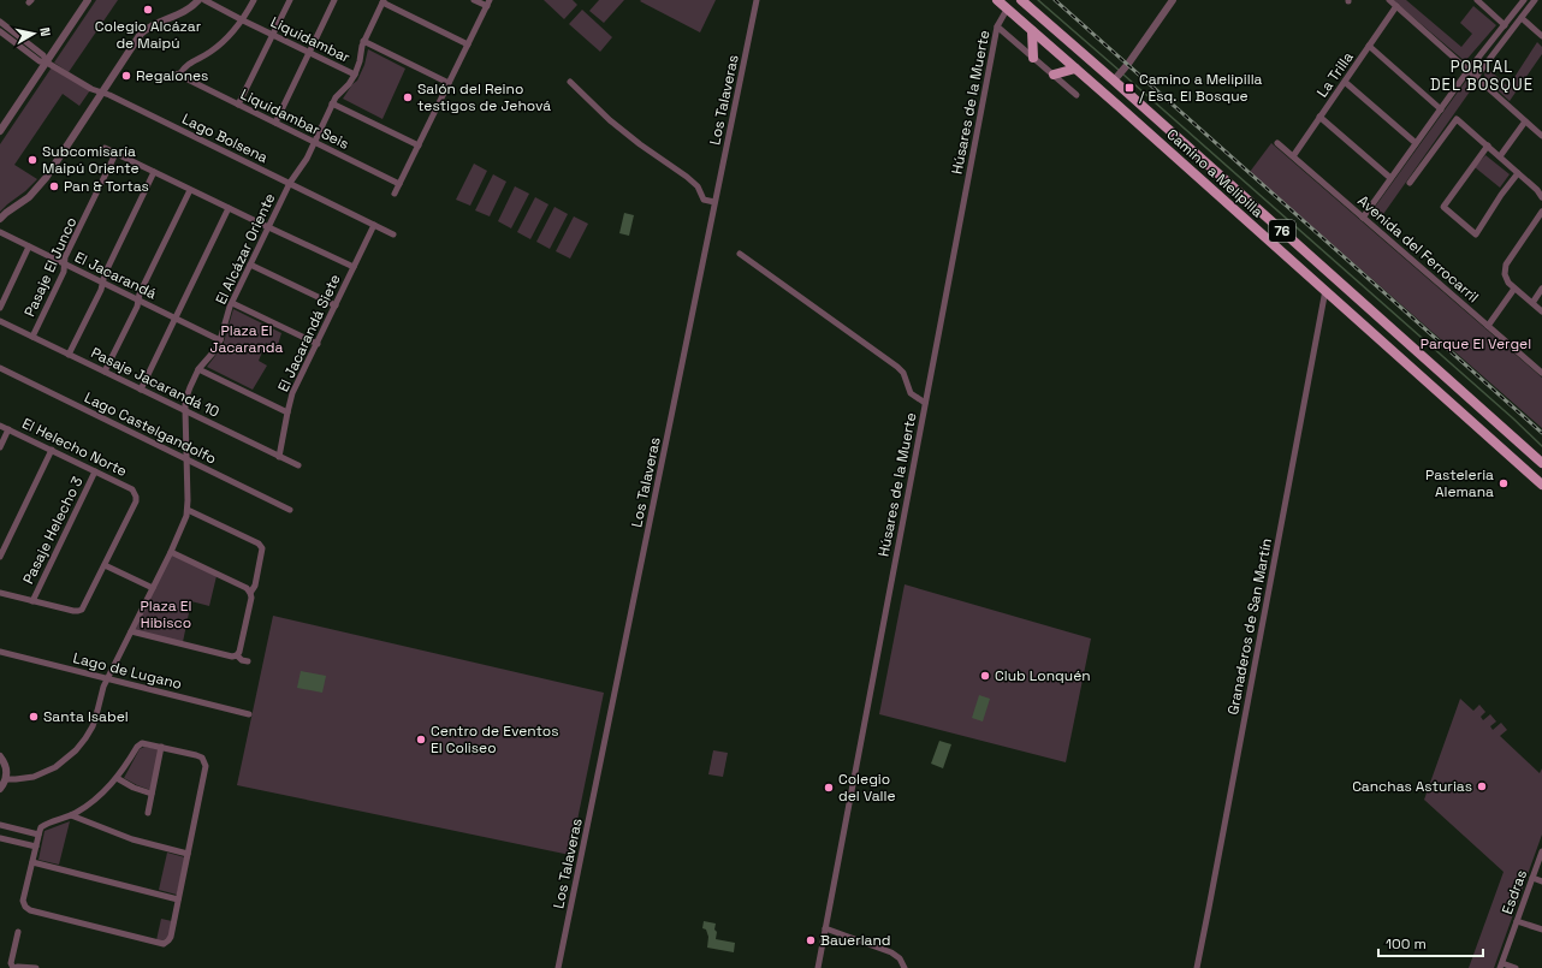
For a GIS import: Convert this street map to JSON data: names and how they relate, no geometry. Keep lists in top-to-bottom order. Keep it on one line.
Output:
{"streets":{"main road":["Camino a Melipilla","76"],"street":["Liquidambar","La Trilla","Los Talaveras","Húsares de la Muerte","Liquidambar Seis","Lago Bolsena","El Alcázar Oriente","Avenida del Ferrocarril","Pasaje El Junco","El Jacarandá","El Jacarandá Siete","Pasaje Jacarandá 10","Lago Castelgandolfo","El Helecho Norte","Pasaje Helecho 3","Granaderos de San Martín","Lago de Lugano","Esdras"]},"crossings":[["Liquidambar","El Alcázar Oriente"],["La Trilla","Avenida del Ferrocarril"],["Húsares de la Muerte","Camino a Melipilla"],["Liquidambar Seis","El Alcázar Oriente"],["Lago Bolsena","El Alcázar Oriente"],["Lago Bolsena","El Jacarandá Siete"],["Camino a Melipilla","Granaderos de San Martín"],["El Alcázar Oriente","El Jacarandá"],["El Alcázar Oriente","Pasaje Jacarandá 10"],["El Alcázar Oriente","Lago Castelgandolfo"],["El Alcázar Oriente","Lago de Lugano"],["Pasaje El Junco","El Jacarandá"],["Pasaje El Junco","Pasaje Jacarandá 10"],["El Jacarandá Siete","Pasaje Jacarandá 10"],["El Helecho Norte","Pasaje Helecho 3"]],"districts":["PORTAL DEL BOSQUE"],"parks":["Plaza El Jacaranda","Parque El Vergel","Plaza El Hibisco"],"places":{"other":["Colegio Alcázar de Maipú","Regalones","Salón del Reino testigos de Jehová","Subcomisaría Maipú Oriente","Pan & Tortas","Pasteleria Alemana","Club Lonquén","Santa Isabel","Centro de Eventos El Coliseo","Canchas Asturias","Colegio del Valle","Bauerland"],"transit":["Camino a Melipilla / Esq. El Bosque"]},"scale_bar":"100 m","north":"right"}
